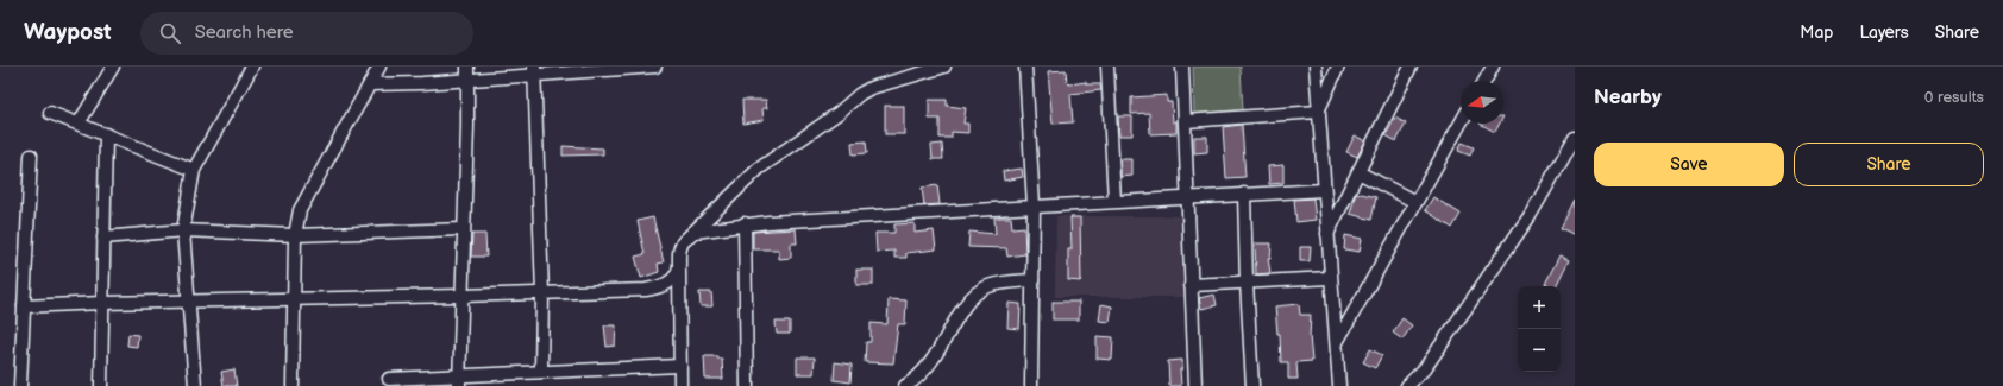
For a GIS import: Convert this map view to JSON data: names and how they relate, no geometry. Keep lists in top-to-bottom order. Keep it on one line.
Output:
{"north":"left","page":{"header":"Waypost","search":"Search here","nav":["Map","Layers","Share"],"heading":["Nearby","0 results"],"buttons":["Save","Share"],"map_buttons":["+","−"]}}
